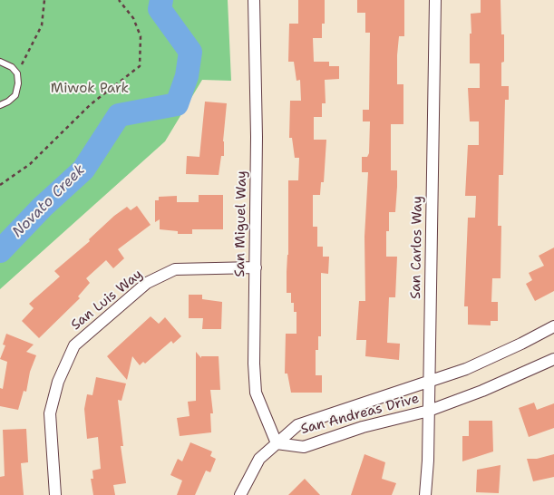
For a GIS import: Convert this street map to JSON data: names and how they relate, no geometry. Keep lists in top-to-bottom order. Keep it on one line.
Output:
{"streets":{"street":["San Miguel Way","San Carlos Way","San Luis Way","San Andreas Drive"]},"crossings":[["San Miguel Way","San Luis Way"],["San Miguel Way","San Andreas Drive"],["San Carlos Way","San Andreas Drive"]],"water":["Novato Creek"],"parks":["Miwok Park"]}
